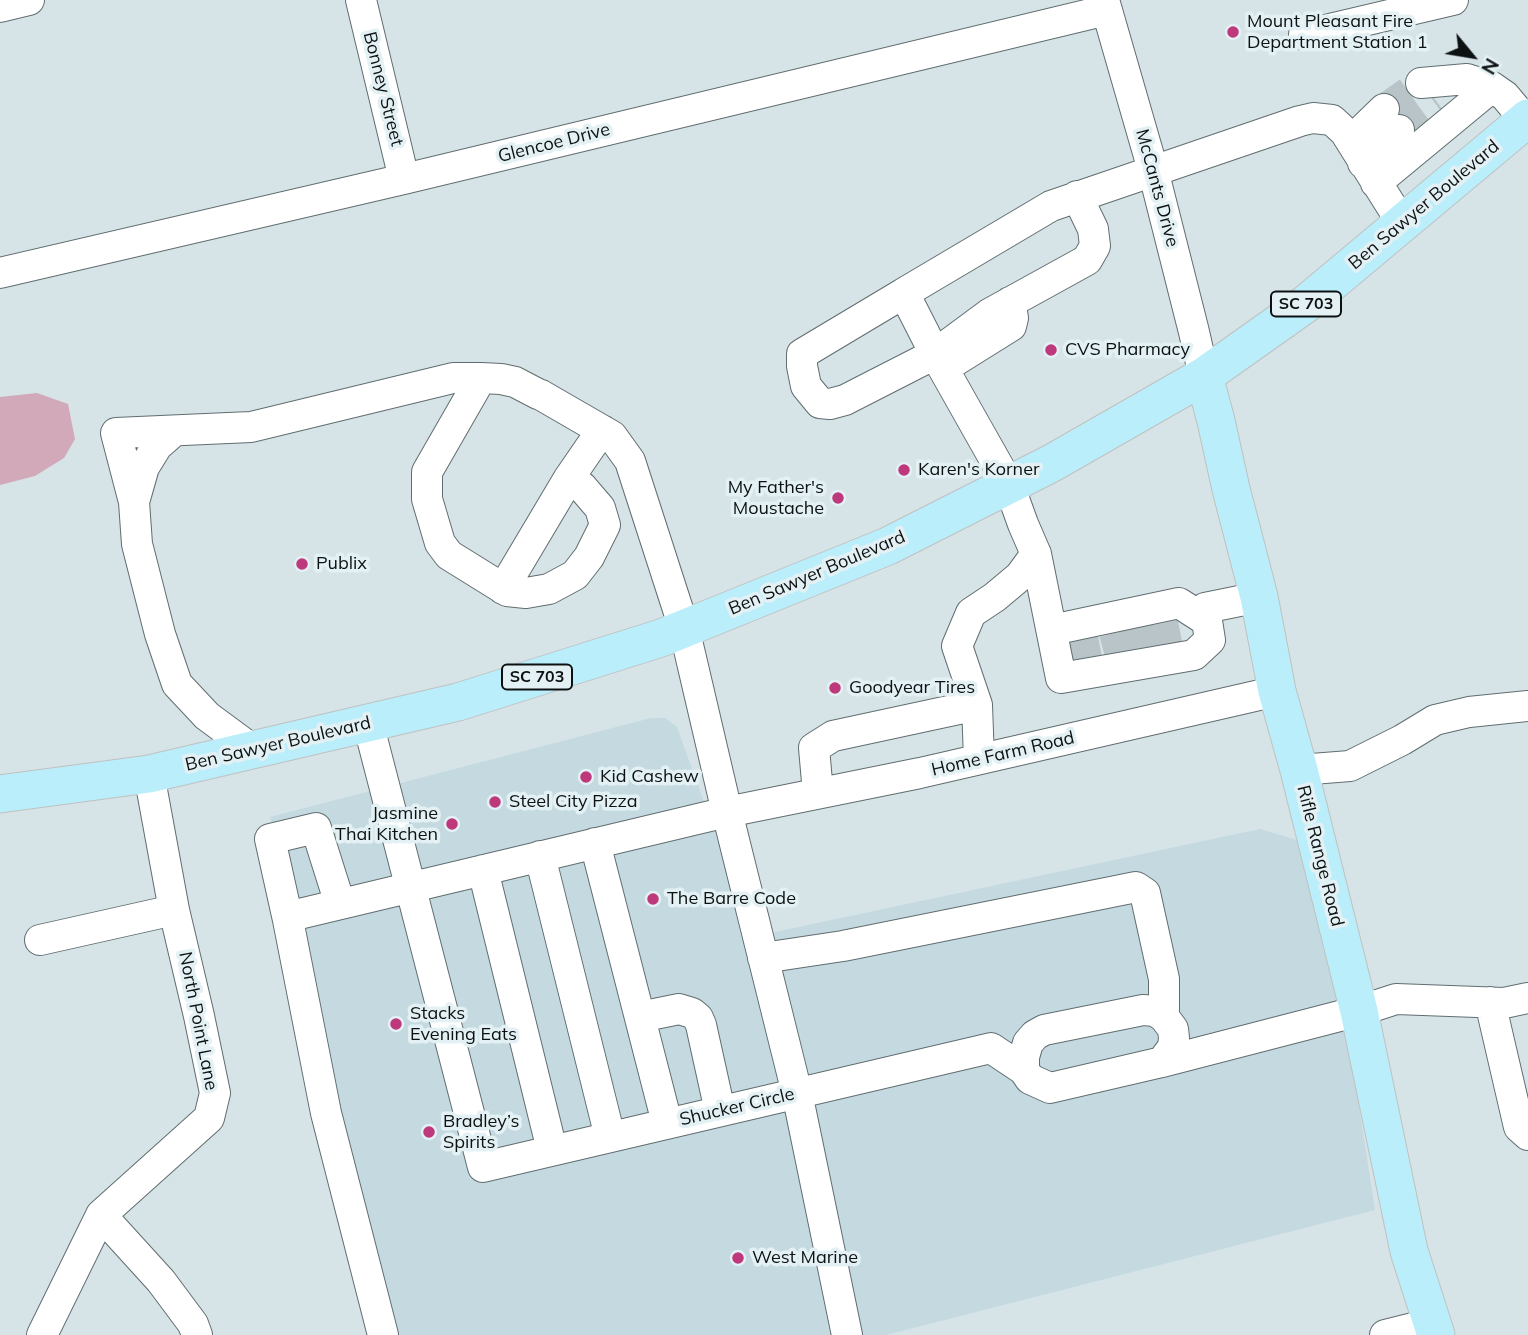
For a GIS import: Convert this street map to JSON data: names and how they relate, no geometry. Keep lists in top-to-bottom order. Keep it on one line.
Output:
{"streets":{"main road":["Ben Sawyer Boulevard","SC 703","Rifle Range Road"],"street":["Bonney Street","Glencoe Drive","McCants Drive","Home Farm Road","North Point Lane","Shucker Circle"]},"crossings":[["Bonney Street","Glencoe Drive"],["Glencoe Drive","McCants Drive"],["McCants Drive","Ben Sawyer Boulevard"],["McCants Drive","Rifle Range Road"],["Ben Sawyer Boulevard","Rifle Range Road"],["Ben Sawyer Boulevard","North Point Lane"],["Home Farm Road","Rifle Range Road"],["Home Farm Road","Shucker Circle"],["Rifle Range Road","Shucker Circle"]],"places":["Mount Pleasant Fire Department Station 1","CVS Pharmacy","Karen's Korner","My Father's Moustache","Publix","Goodyear Tires","Kid Cashew","Steel City Pizza","Jasmine Thai Kitchen","The Barre Code","Stacks Evening Eats","Bradley’s Spirits","West Marine"],"north":"bottom right"}
